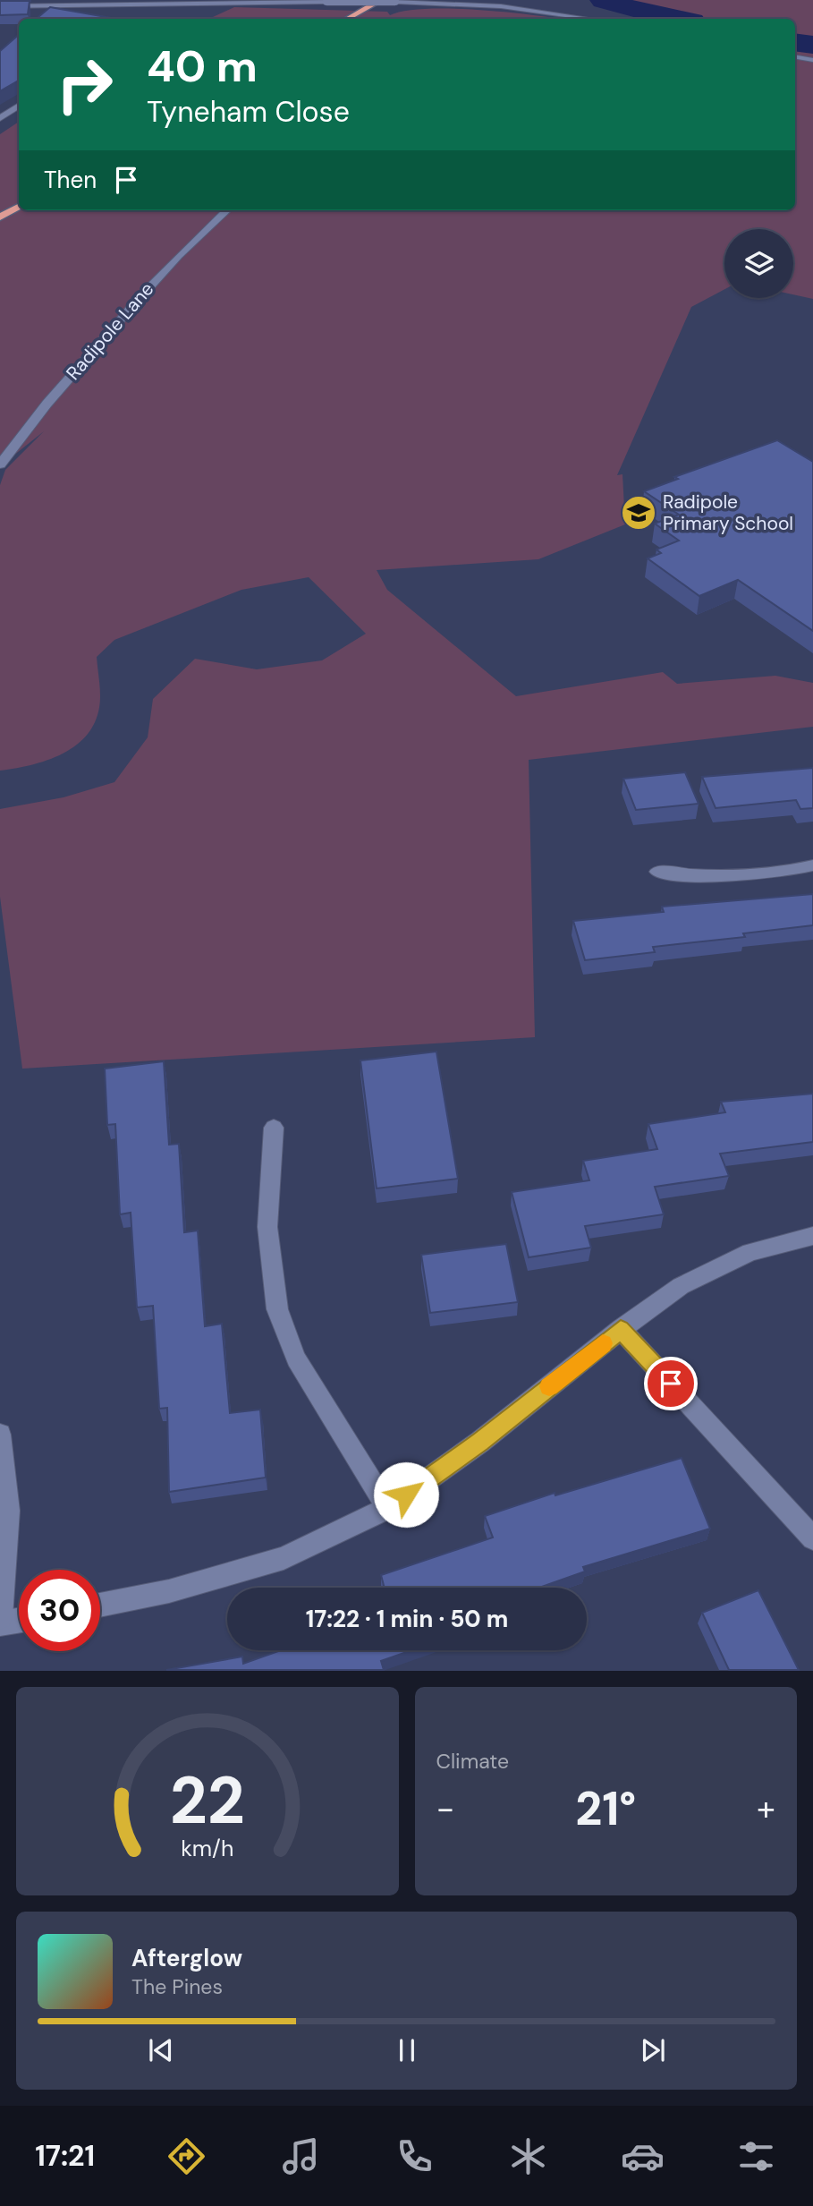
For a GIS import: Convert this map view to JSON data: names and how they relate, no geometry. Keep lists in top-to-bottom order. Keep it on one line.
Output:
{"streets":{"street":["Radipole Lane"]},"places":{"school or university":["Radipole Primary School"]},"page":{"turn":["40 m","Tyneham Close"],"then":"Then","limit":"30","trip":"17:22 · 1 min · 50 m","tile":"Climate","heat":["−","21°","+"],"song":["Afterglow","The Pines"],"tabs":"17:21","gauge":["22","km/h"]}}
